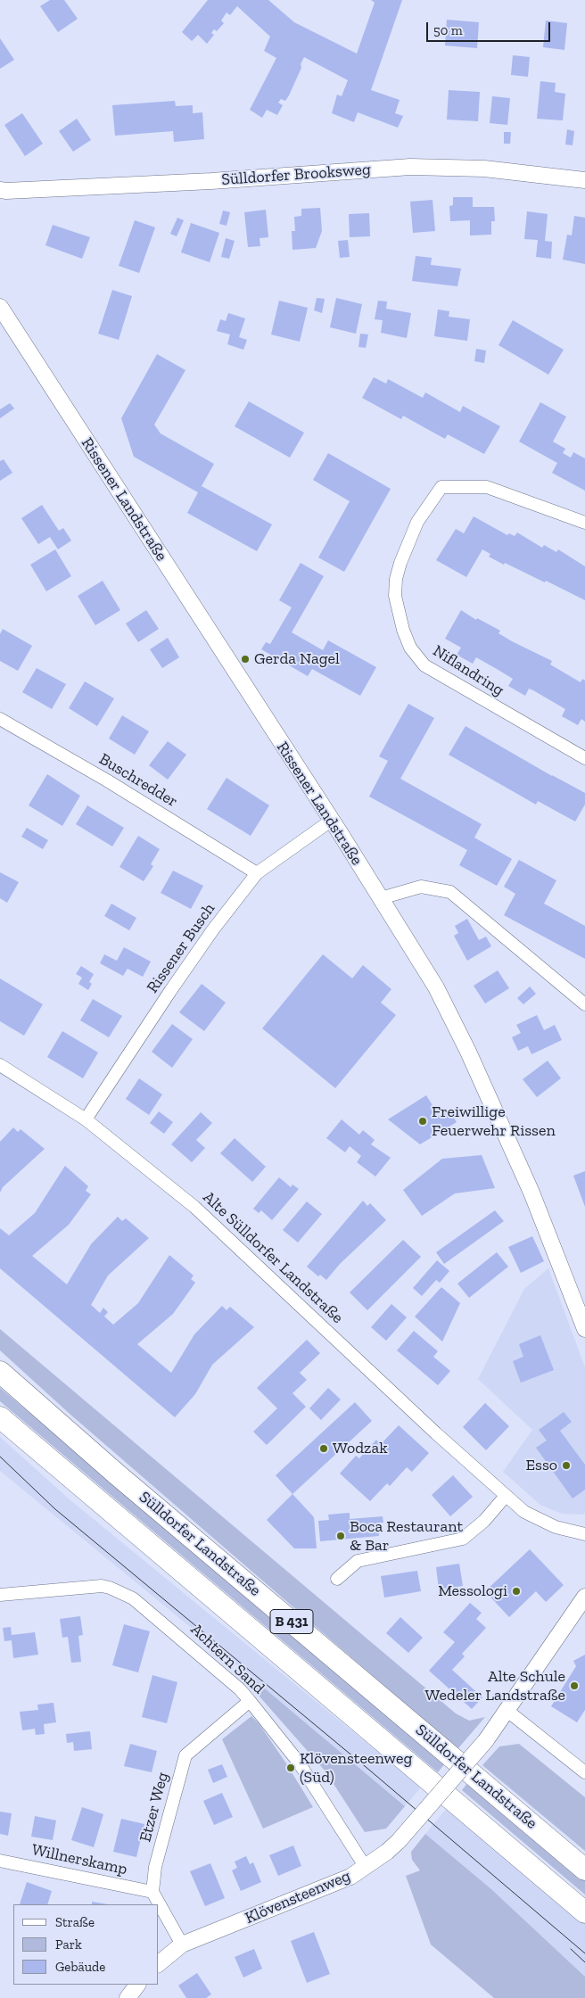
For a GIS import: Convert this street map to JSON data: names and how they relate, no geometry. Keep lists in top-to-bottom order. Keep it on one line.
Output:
{"streets":{"highway":["Sülldorfer Landstraße","B 431"],"street":["Sülldorfer Brooksweg","Rissener Landstraße","Niflandring","Buschredder","Rissener Busch","Alte Sülldorfer Landstraße","Achtern Sand","Etzer Weg","Willnerskamp","Klövensteenweg"]},"crossings":[["Rissener Landstraße","Rissener Busch"],["Buschredder","Rissener Busch"],["Rissener Busch","Alte Sülldorfer Landstraße"],["Achtern Sand","Etzer Weg"],["Achtern Sand","Klövensteenweg"],["Etzer Weg","Willnerskamp"]],"places":["Gerda Nagel","Freiwillige Feuerwehr Rissen","Wodzak","Esso","Boca Restaurant & Bar","Messologi","Alte Schule Wedeler Landstraße","Klövensteenweg (Süd)"],"legend":["Straße","Park","Gebäude"],"scale_bar":"50 m"}
